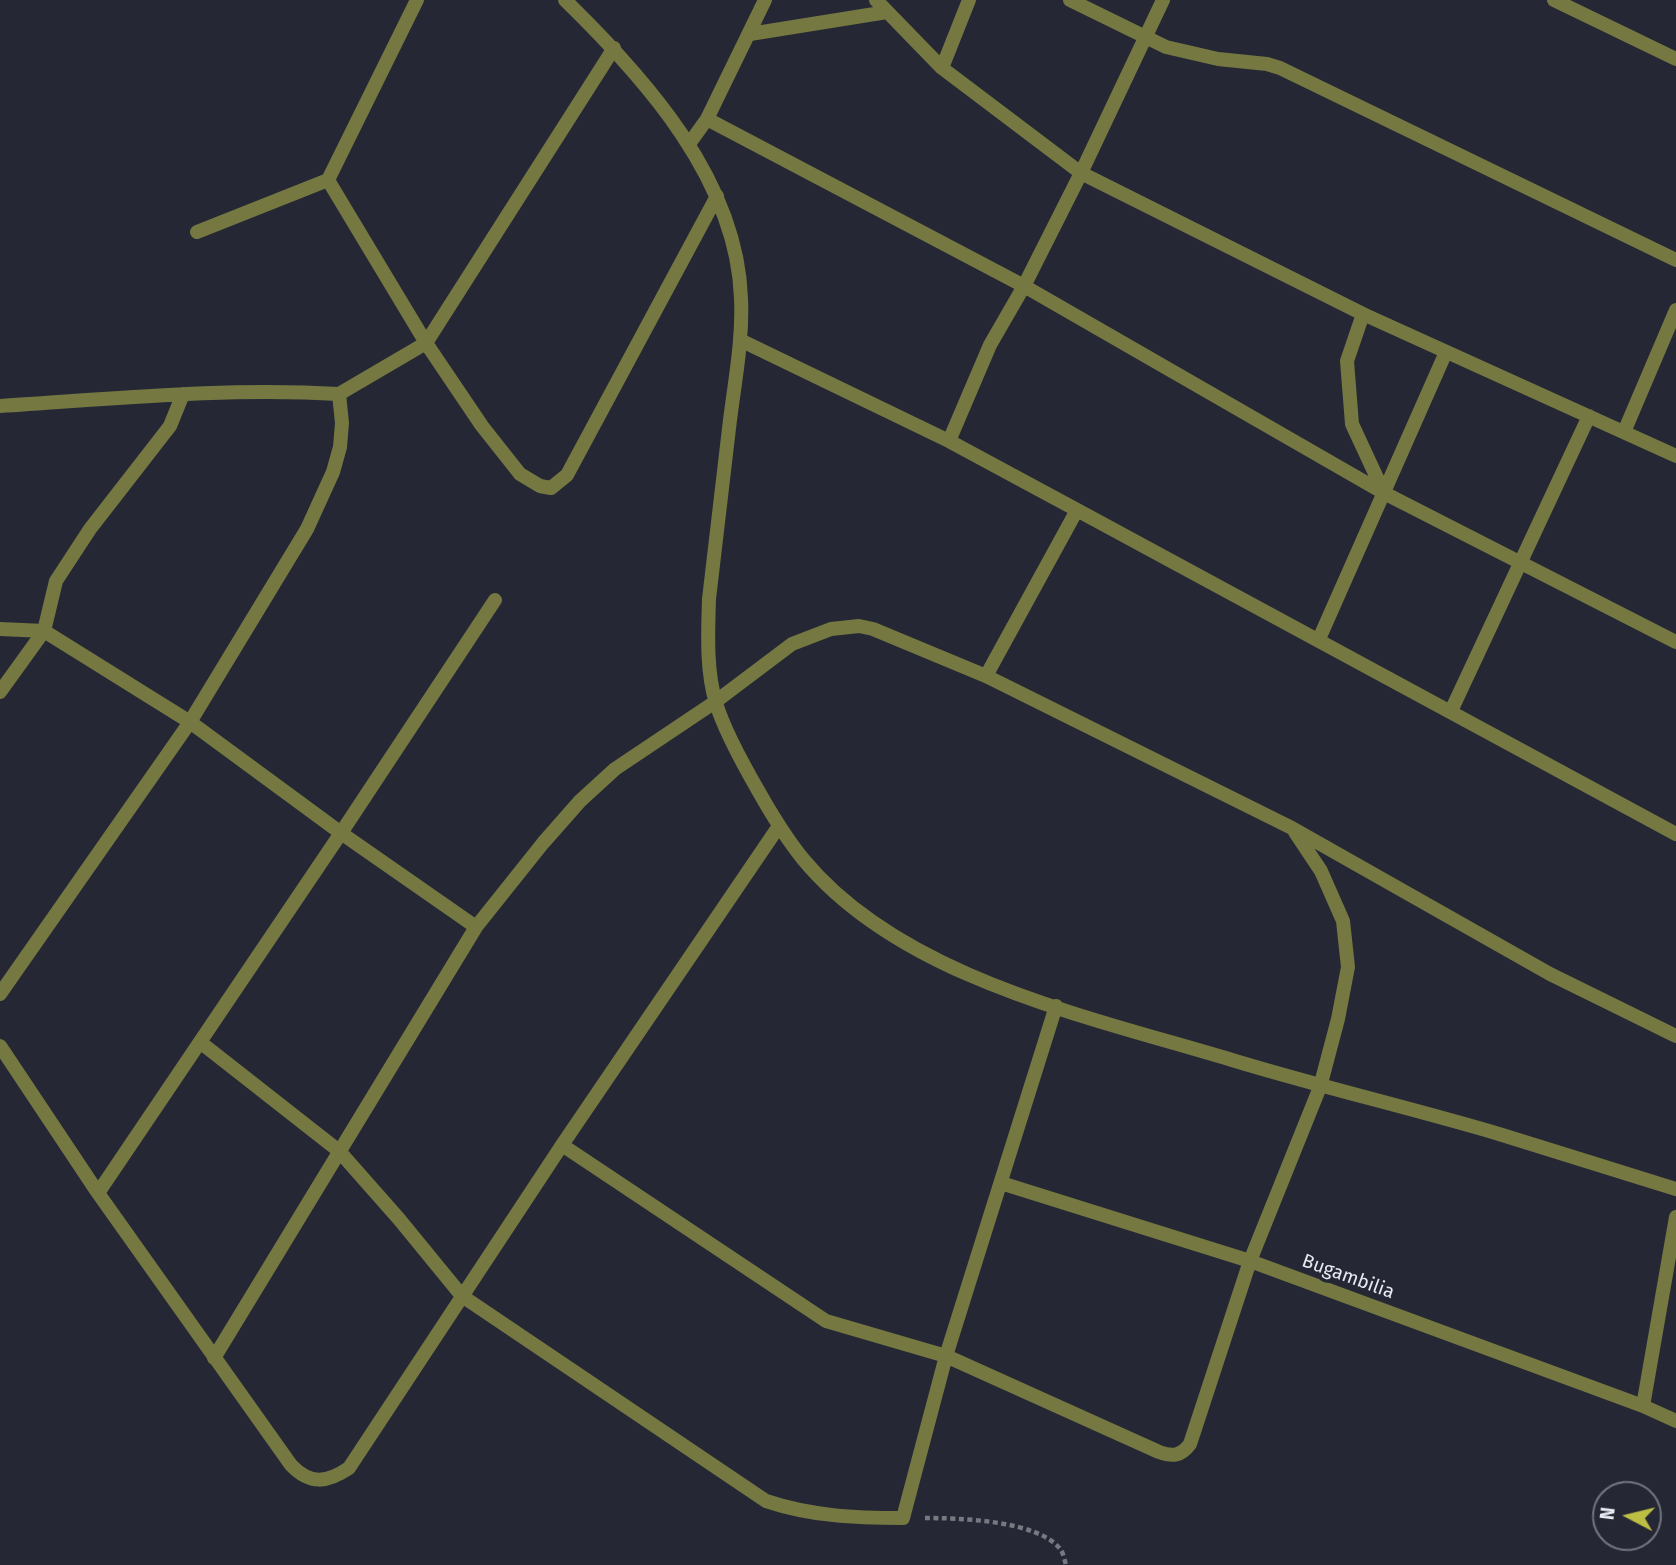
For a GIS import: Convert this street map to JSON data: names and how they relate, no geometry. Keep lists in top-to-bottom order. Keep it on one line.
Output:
{"streets":{"street":["Bugambilia"]},"north":"left"}
